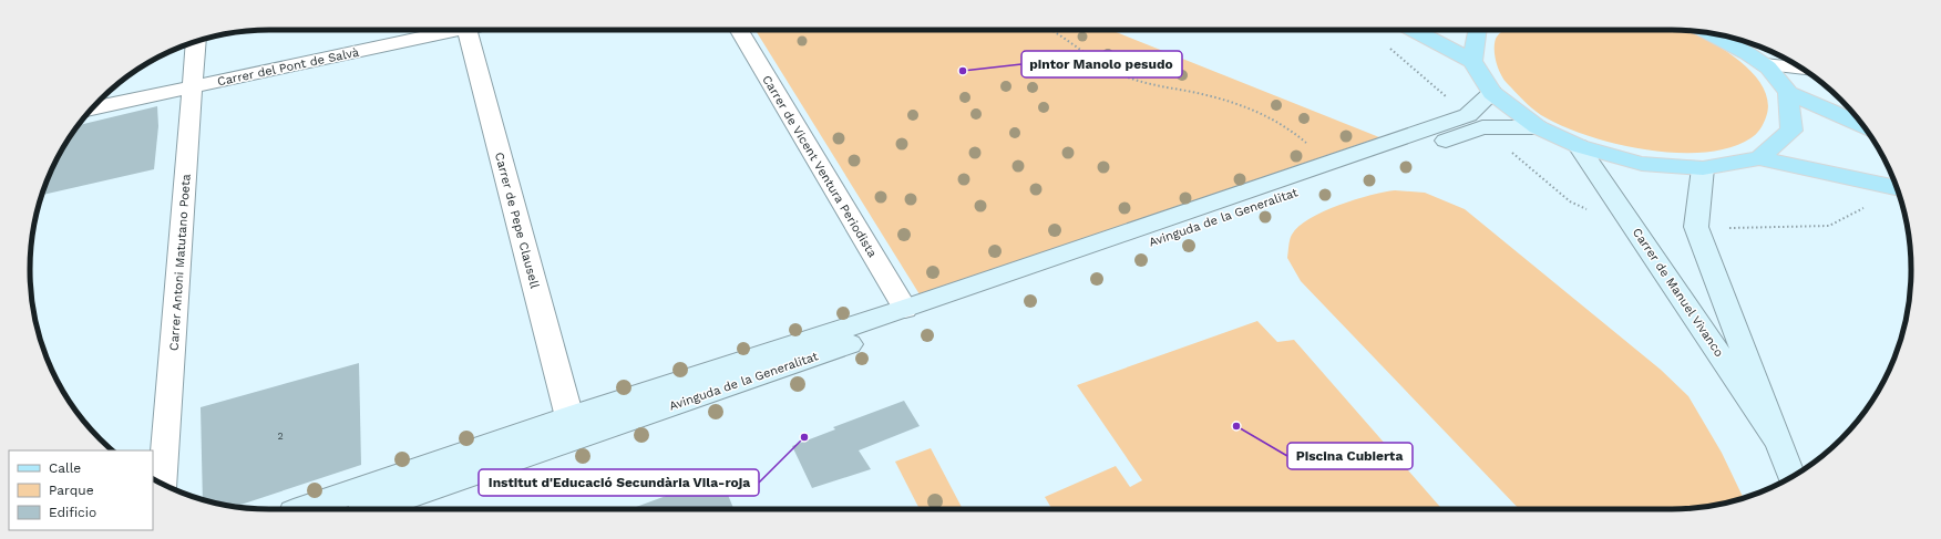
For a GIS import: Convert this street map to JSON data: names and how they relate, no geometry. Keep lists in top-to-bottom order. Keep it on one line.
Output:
{"streets":{"street":["Carrer del Pont de Salvà","Carrer de Vicent Ventura Periodista","Avinguda de la Generalitat","Carrer de Pepe Clausell","Carrer Antoni Matutano Poeta","Carrer de Manuel Vivanco"]},"crossings":[["Carrer del Pont de Salvà","Carrer Antoni Matutano Poeta"],["Carrer de Vicent Ventura Periodista","Avinguda de la Generalitat"],["Avinguda de la Generalitat","Carrer de Pepe Clausell"]],"places":["pintor Manolo pesudo","Piscina Cubierta","Institut d'Educació Secundària Vila-roja"],"house_numbers":["2"],"legend":["Calle","Parque","Edificio"]}
